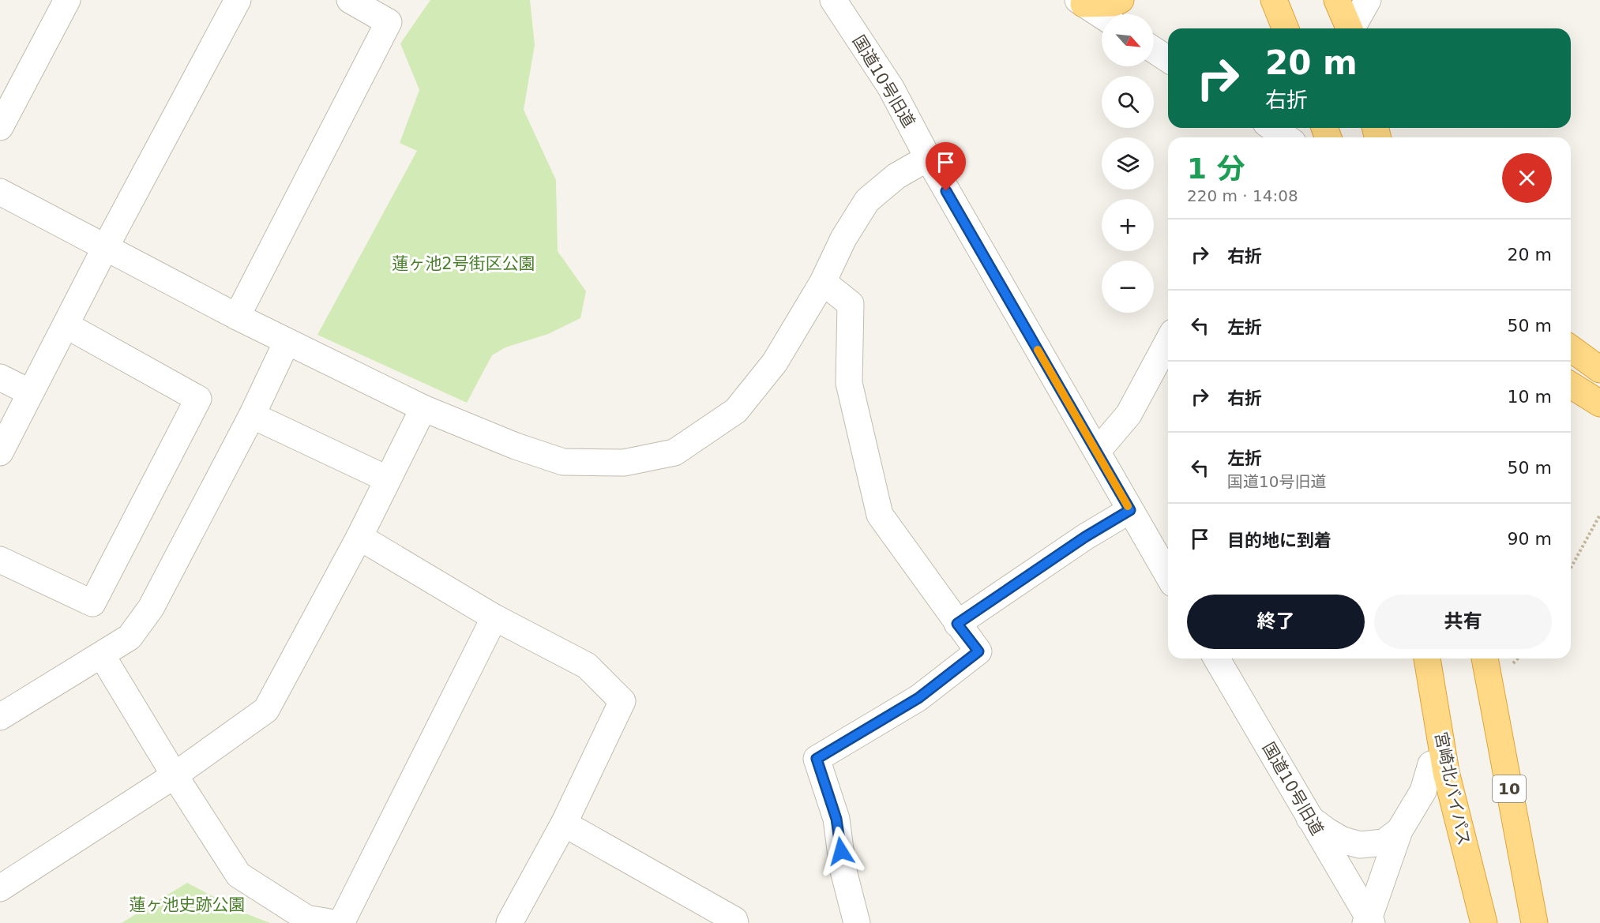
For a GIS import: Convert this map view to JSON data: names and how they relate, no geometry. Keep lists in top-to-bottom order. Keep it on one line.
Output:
{"streets":{"highway":["宮崎北バイパス","10"],"street":["国道10号旧道"]},"parks":["蓮ヶ池2号街区公園","蓮ヶ池史跡公園"],"north":"bottom right","page":{"map_buttons":["+","−"],"turn":["20 m","右折"],"heading":["1 分","220 m · 14:08"],"list":[{"name":"右折","value":"20 m"},{"name":"左折","value":"50 m"},{"name":"右折","value":"10 m"},{"name":"左折","note":"国道10号旧道","value":"50 m"},{"name":"目的地に到着","value":"90 m"}],"buttons":["終了","共有"]}}
